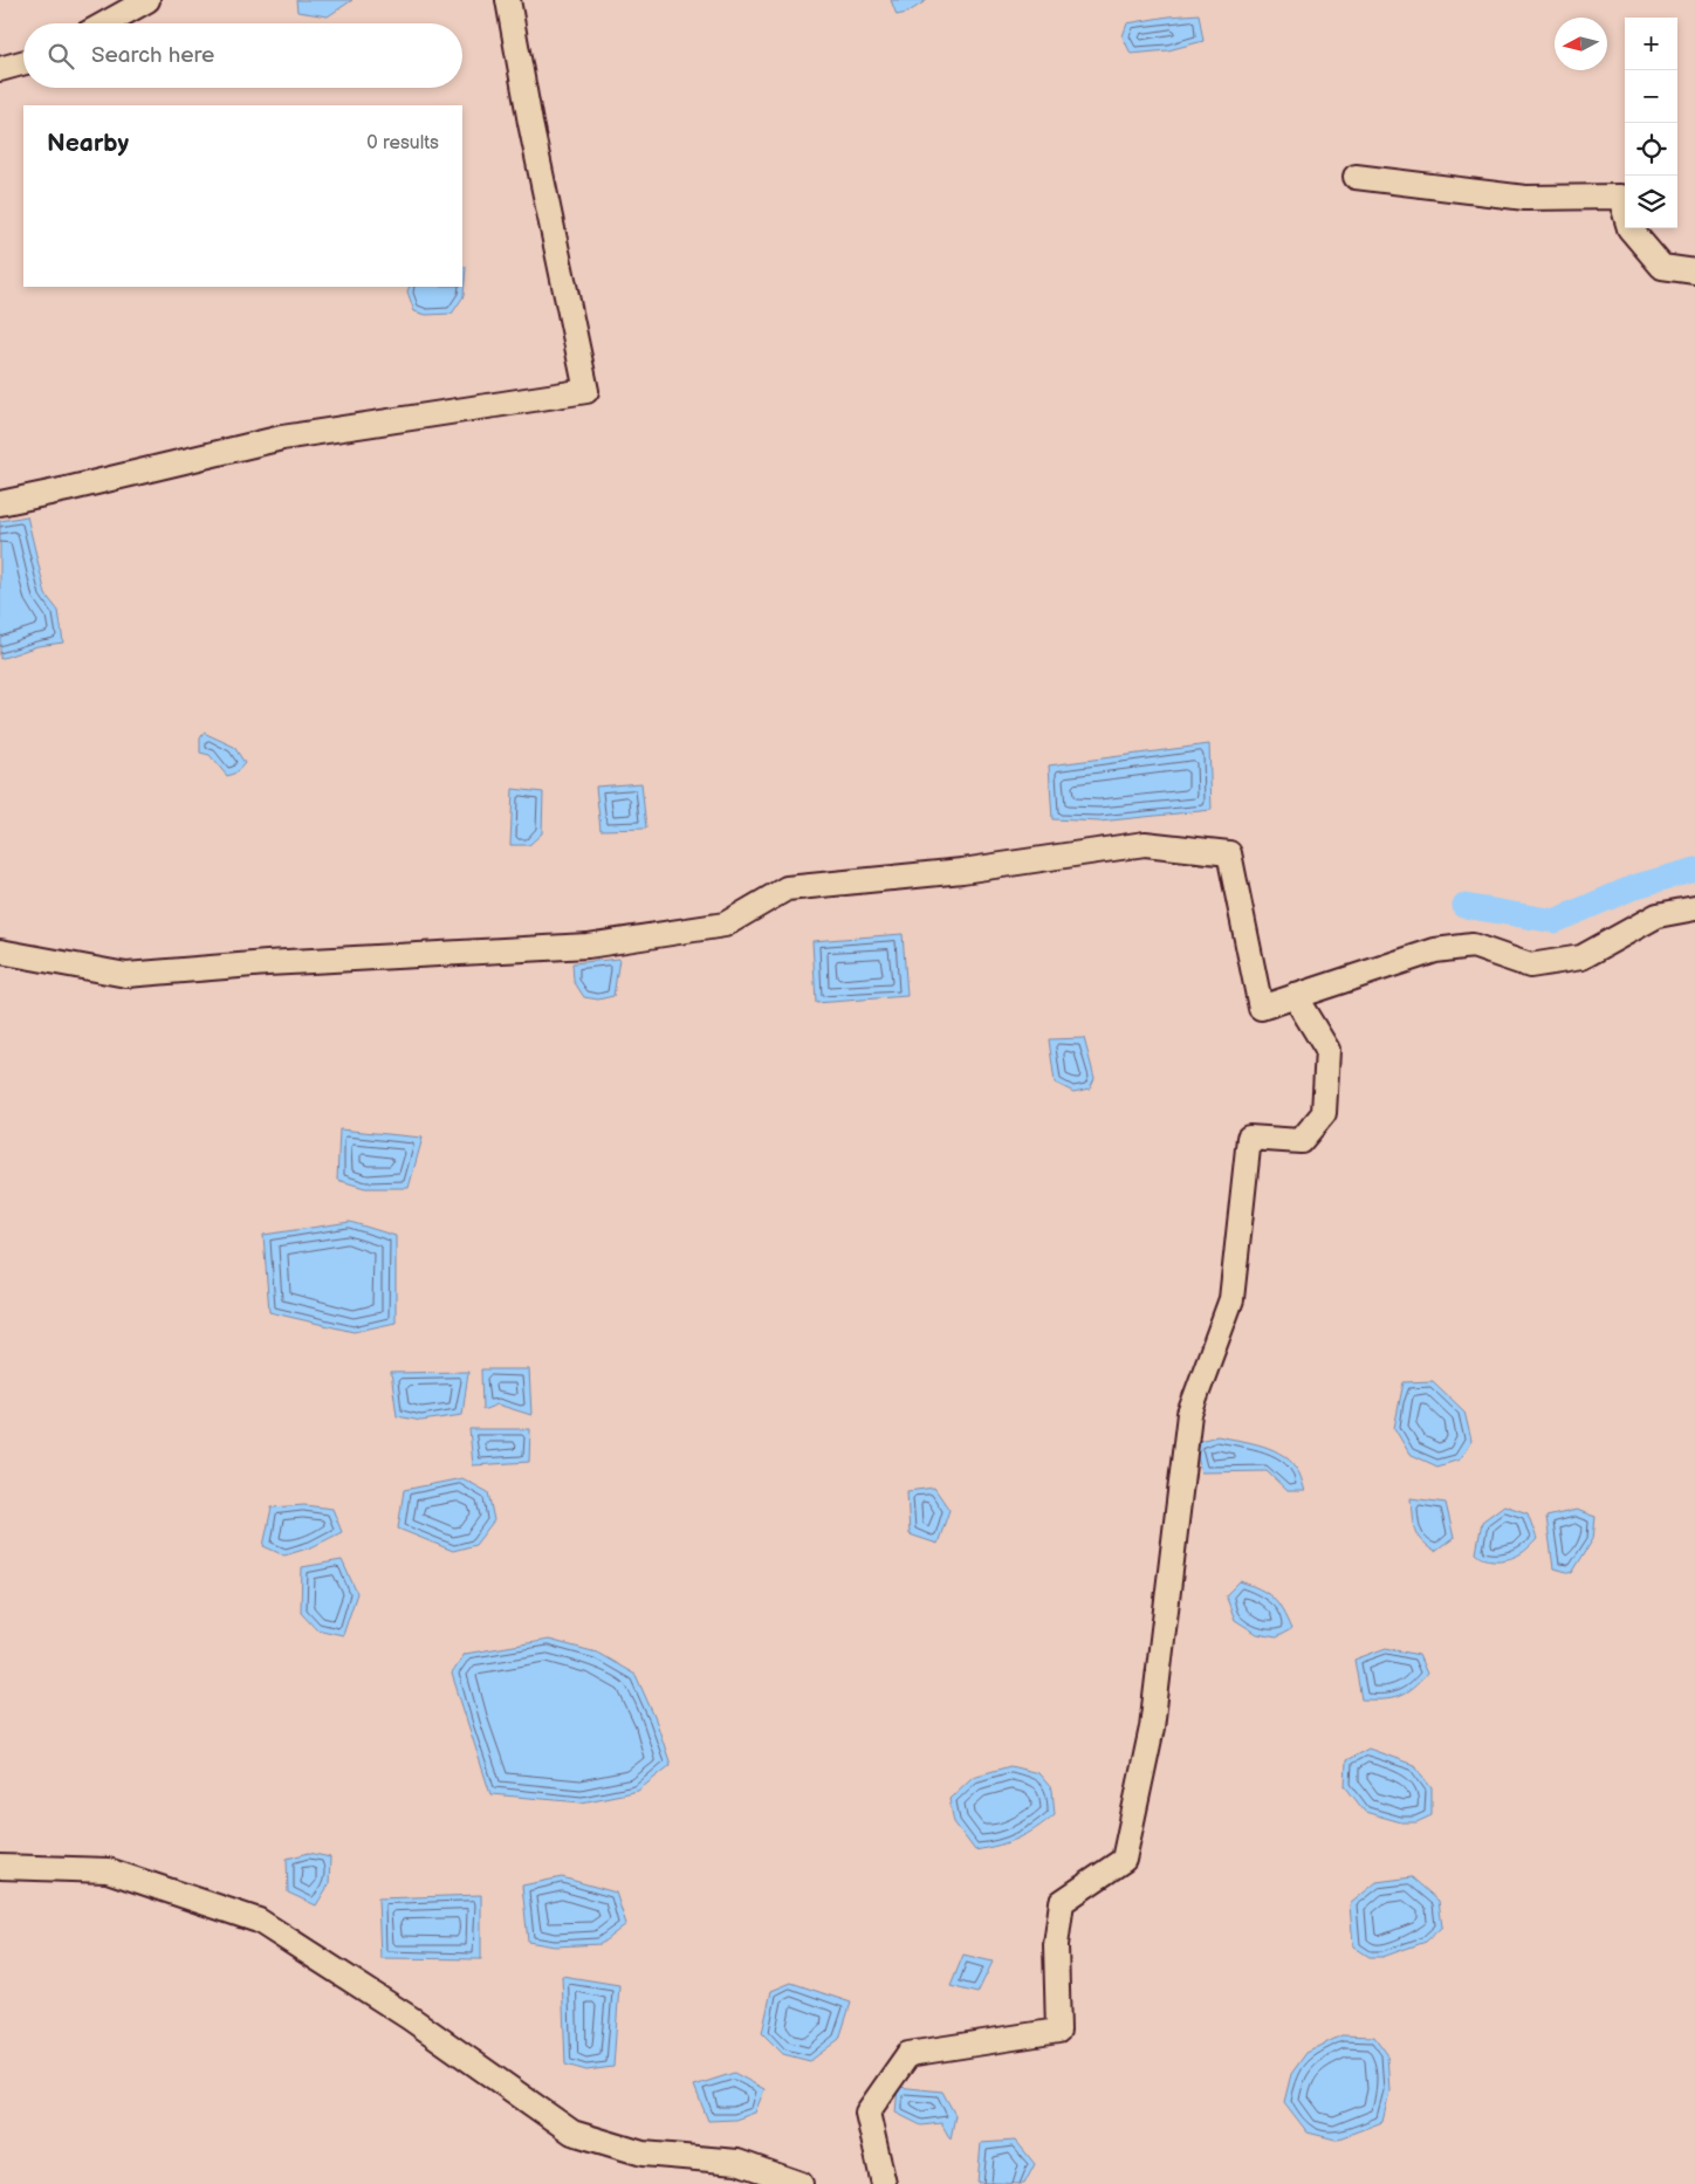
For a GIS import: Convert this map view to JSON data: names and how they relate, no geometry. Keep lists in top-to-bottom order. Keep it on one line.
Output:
{"north":"left","page":{"map_buttons":["+","−"],"search":"Search here","heading":["Nearby","0 results"]}}
